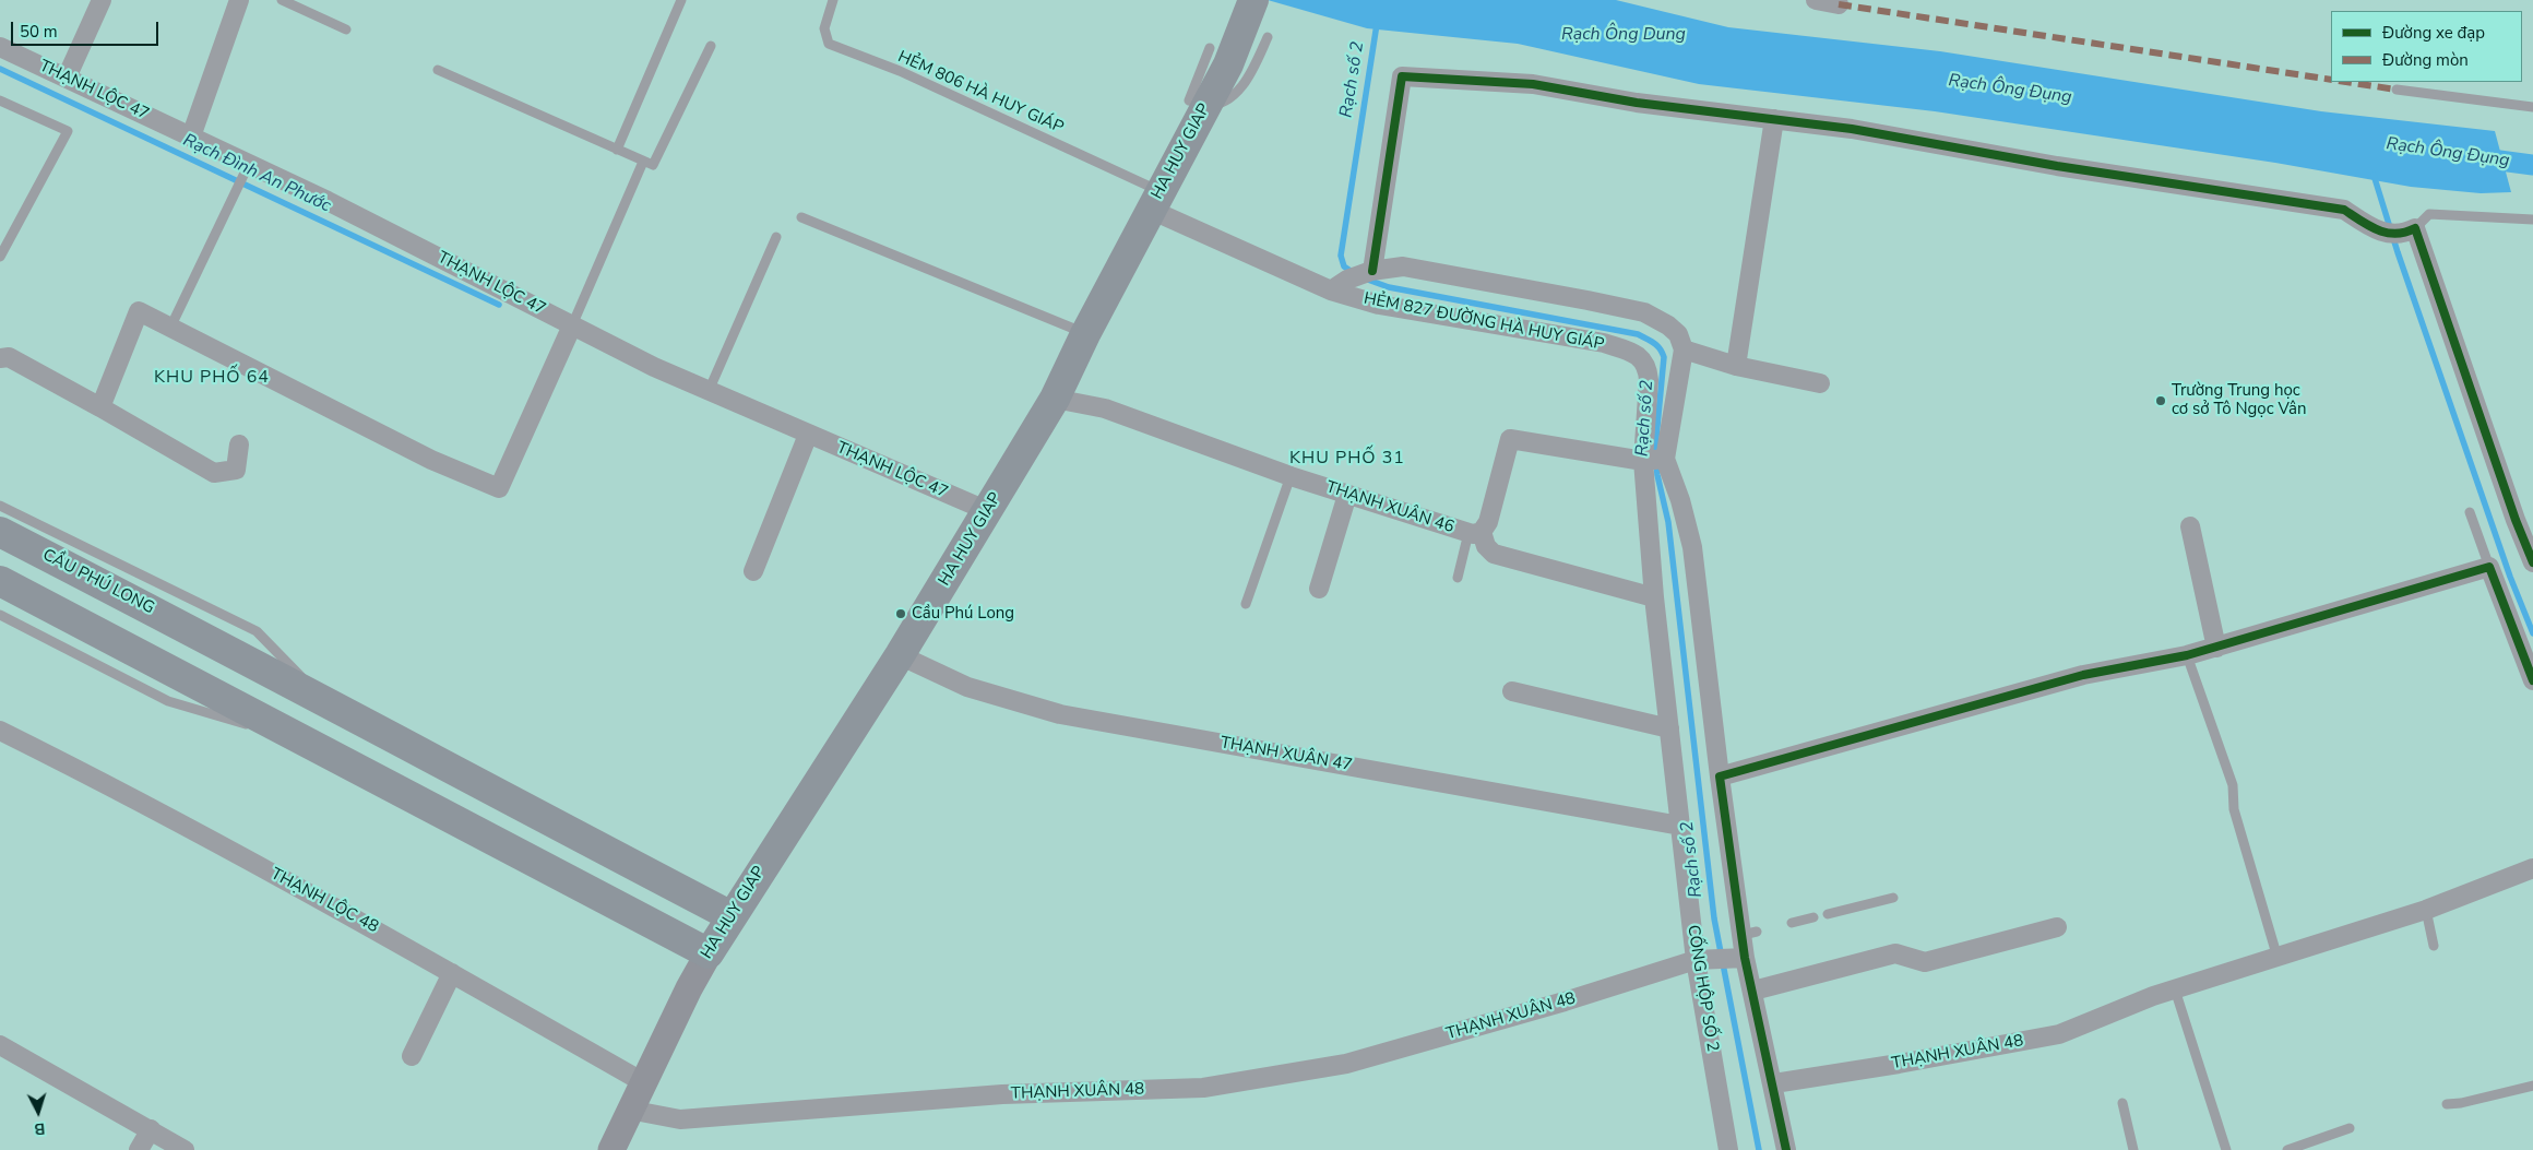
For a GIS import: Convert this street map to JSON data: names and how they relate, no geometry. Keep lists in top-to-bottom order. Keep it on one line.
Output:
{"streets":{"main road":["HA HUY GIAP","CẦU PHÚ LONG"],"street":["THẠNH LỘC 47","HẺM 827 ĐƯỜNG HÀ HUY GIÁP","THẠNH XUÂN 46","THẠNH XUÂN 47","THẠNH LỘC 48","CỐNG HỘP SỐ 2","THẠNH XUÂN 48"],"lane":["HẺM 806 HÀ HUY GIÁP"]},"crossings":[["THẠNH LỘC 47","HA HUY GIAP"],["HẺM 806 HÀ HUY GIÁP","HA HUY GIAP"],["HA HUY GIAP","THẠNH XUÂN 46"],["HA HUY GIAP","CẦU PHÚ LONG"],["HA HUY GIAP","THẠNH XUÂN 47"],["HA HUY GIAP","THẠNH LỘC 48"],["HA HUY GIAP","THẠNH XUÂN 48"],["HẺM 827 ĐƯỜNG HÀ HUY GIÁP","CỐNG HỘP SỐ 2"],["THẠNH XUÂN 47","CỐNG HỘP SỐ 2"],["CỐNG HỘP SỐ 2","THẠNH XUÂN 48"]],"districts":["KHU PHỐ 64","KHU PHỐ 31"],"water":["Rạch Ông Dung","Rạch số 2","Rạch Ông Đụng","Rạch Đình An Phước"],"places":["Trường Trung học cơ sở Tô Ngọc Vân","Cầu Phú Long"],"legend":["Đường xe đạp","Đường mòn"],"scale_bar":"50 m","north":"bottom"}
